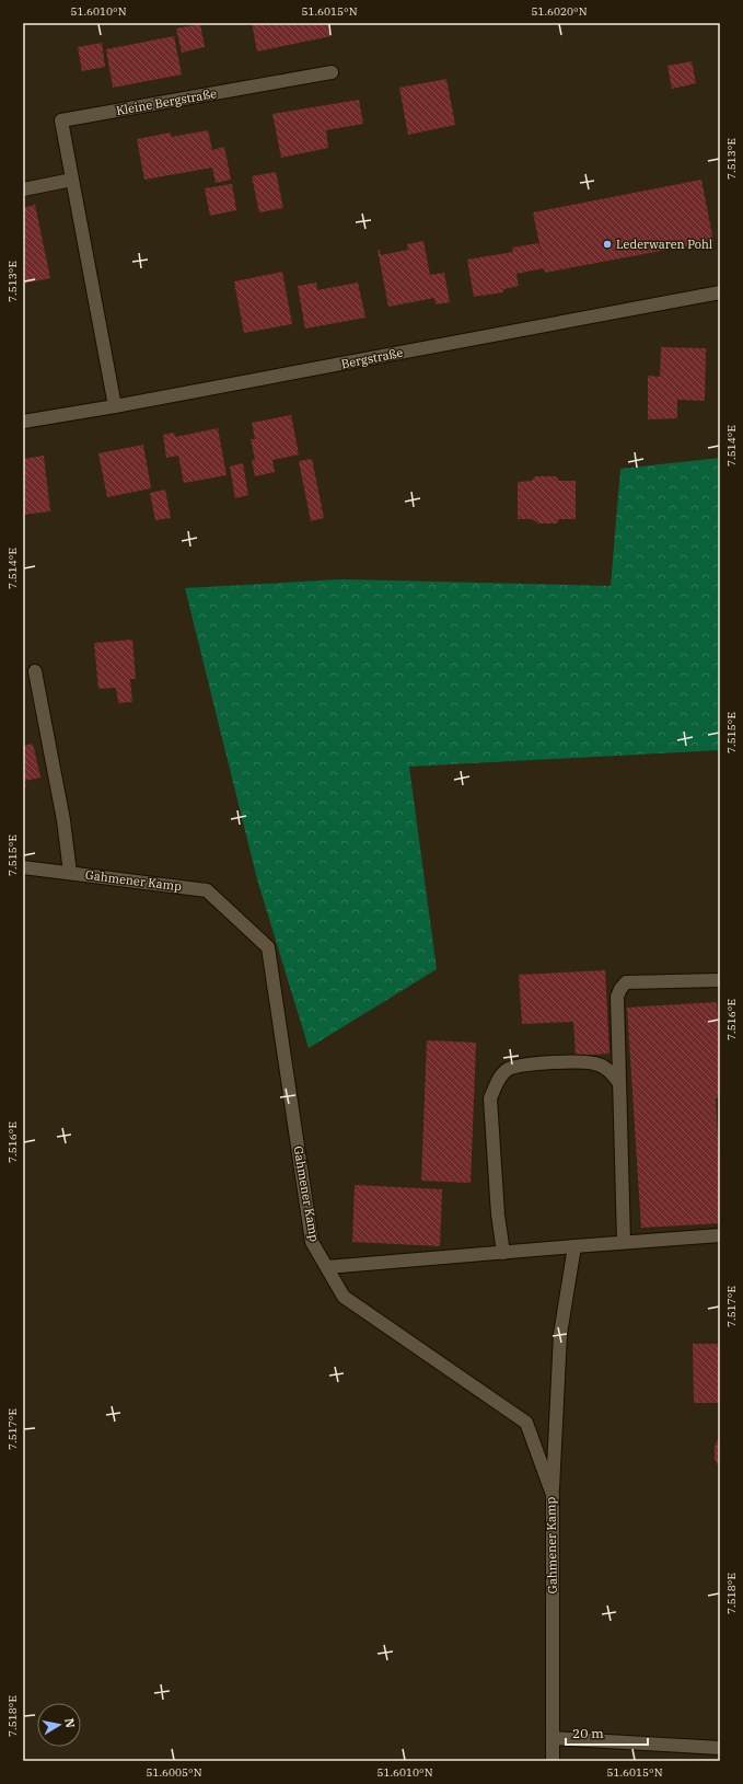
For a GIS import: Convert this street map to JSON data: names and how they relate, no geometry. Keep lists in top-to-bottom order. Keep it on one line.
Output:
{"streets":{"street":["Kleine Bergstraße","Bergstraße","Gahmener Kamp"]},"crossings":[["Kleine Bergstraße","Bergstraße"]],"places":["Lederwaren Pohl"],"scale_bar":"20 m","north":"right","coordinates":["51.6010°N","51.6015°N","51.6020°N","7.513°E","7.514°E","7.515°E","7.516°E","7.517°E","7.518°E","51.6005°N"]}
